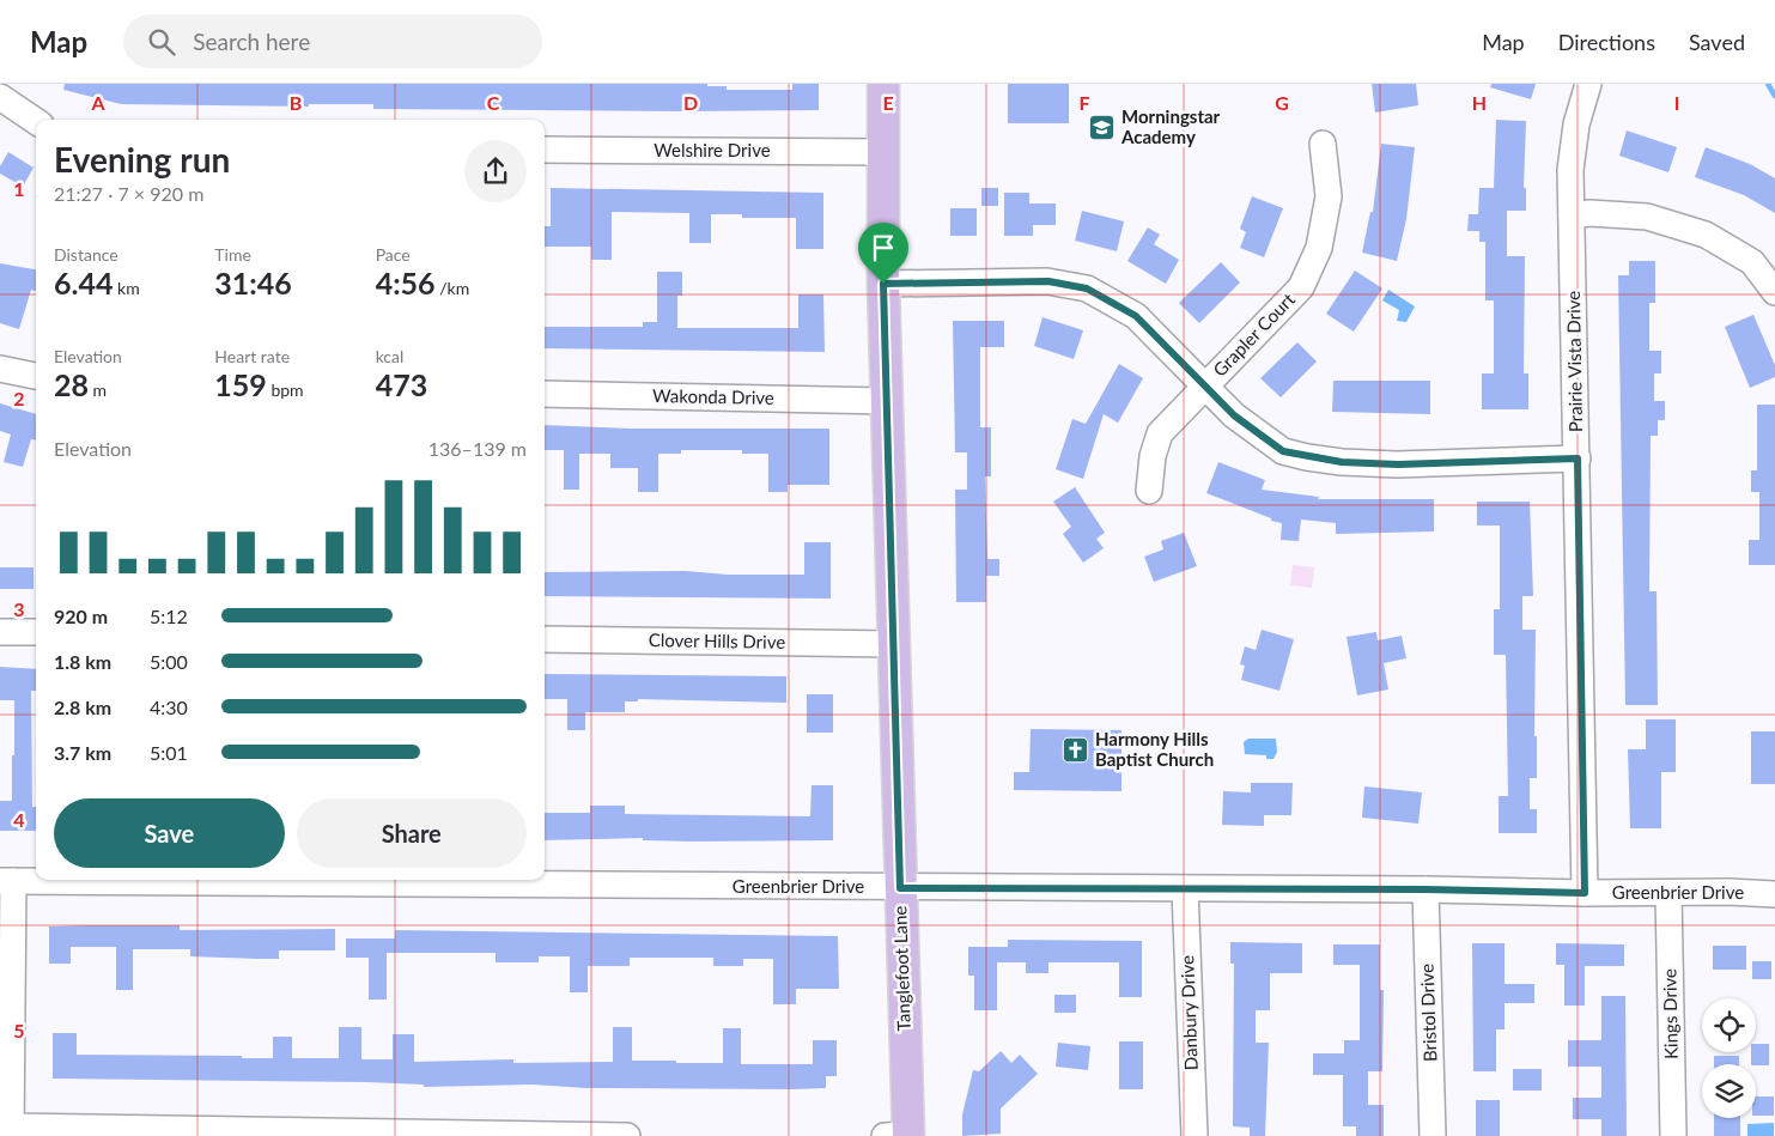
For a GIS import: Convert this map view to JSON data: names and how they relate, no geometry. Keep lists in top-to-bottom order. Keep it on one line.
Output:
{"streets":{"main road":["Tanglefoot Lane"],"street":["Welshire Drive","Grapler Court","Prairie Vista Drive","Wakonda Drive","Clover Hills Drive","Greenbrier Drive","Danbury Drive","Bristol Drive","Kings Drive"]},"crossings":[["Welshire Drive","Tanglefoot Lane"],["Prairie Vista Drive","Greenbrier Drive"],["Wakonda Drive","Tanglefoot Lane"],["Clover Hills Drive","Tanglefoot Lane"],["Greenbrier Drive","Tanglefoot Lane"],["Greenbrier Drive","Danbury Drive"],["Greenbrier Drive","Bristol Drive"],["Greenbrier Drive","Kings Drive"]],"places":{"school or university":["Morningstar Academy"],"church":["Harmony Hills Baptist Church"]},"page":{"header":"Map","search":"Search here","nav":["Map","Directions","Saved"],"heading":["Evening run","21:27 · 7 × 920 m"],"stats":[["Distance","6.44 km"],["Time","31:46"],["Pace","4:56 /km"],["Elevation","28 m"],["Heart rate","159 bpm"],["kcal","473"]],"chart":["Elevation","136–139 m"],"list":[{"name":"920 m","note":"5:12"},{"name":"1.8 km","note":"5:00"},{"name":"2.8 km","note":"4:30"},{"name":"3.7 km","note":"5:01"}],"buttons":["Save","Share"]},"grid":{"columns":["A","B","C","D","E","F","G","H","I"],"rows":["1","2","3","4","5"]}}
